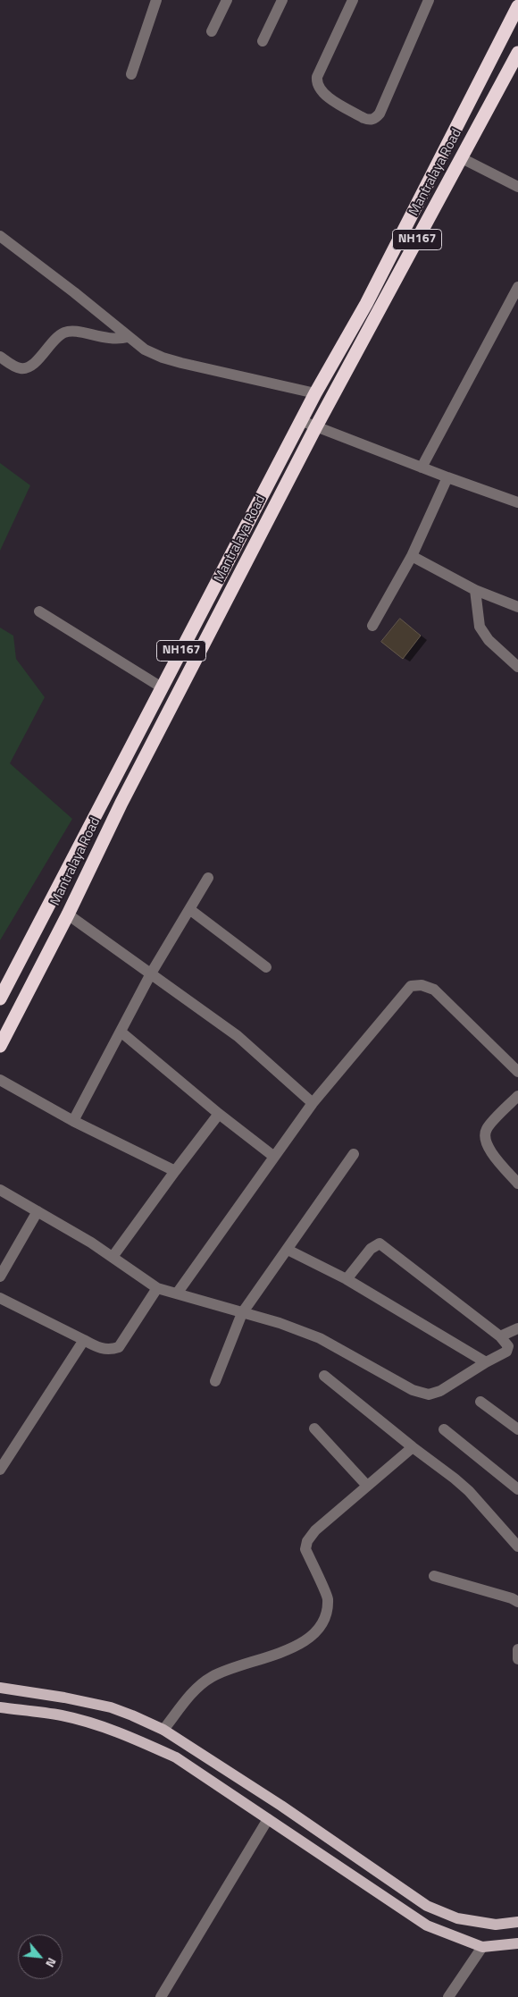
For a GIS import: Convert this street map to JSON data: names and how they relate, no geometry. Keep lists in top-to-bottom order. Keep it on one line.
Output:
{"streets":{"highway":["Mantralaya Road","NH167"]},"crossings":[["Mantralaya Road","NH167"]],"north":"bottom right"}
